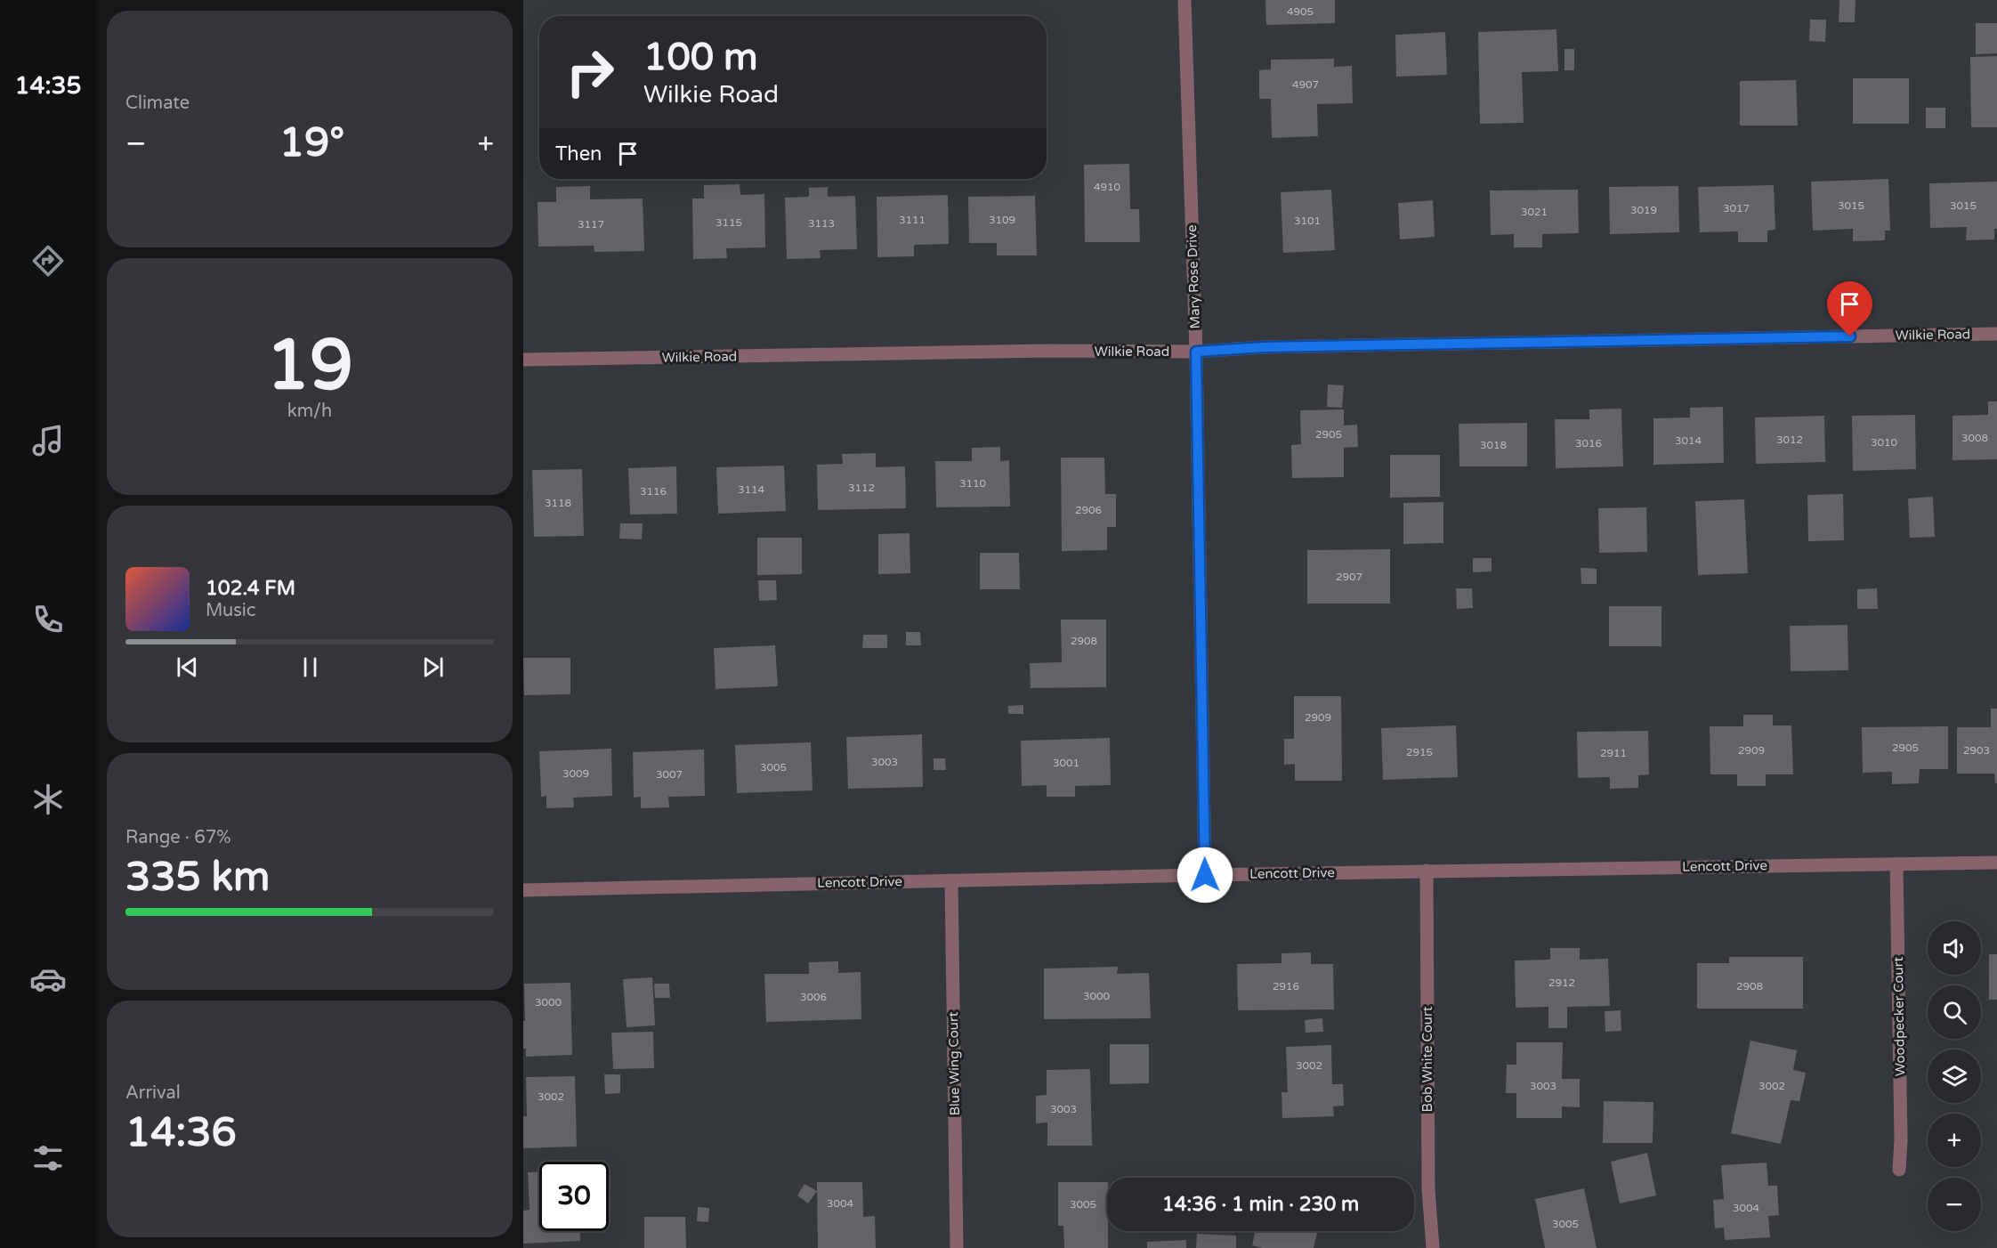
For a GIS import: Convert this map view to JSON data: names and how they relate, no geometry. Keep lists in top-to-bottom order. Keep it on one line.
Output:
{"streets":{"street":["Mary Rose Drive","Wilkie Road","Lencott Drive","Woodpecker Court","Bob White Court","Blue Wing Court"]},"crossings":[["Mary Rose Drive","Wilkie Road"],["Mary Rose Drive","Lencott Drive"],["Lencott Drive","Woodpecker Court"],["Lencott Drive","Bob White Court"],["Lencott Drive","Blue Wing Court"]],"house_numbers":["4905","4907","4910","3015","3015","3017","3019","3021","3111","3109","3101","3115","3113","3117","2905","3008","3012","3014","3010","3016","3018","3110","3112","3114","3116","3118","2906","2907","2908","2909","2905","2909","2903","2915","2911","3003","3001","3005","3009","3007","2912","2916","2908","3000","3006","3000","3002","3003","3002","3002","3003","3004","3005","3004","3005"],"page":{"tabs":"14:35","tile":["Climate",["19","km/h"],["Range · 67%","335 km"],["Arrival","14:36"]],"turn":["100 m","Wilkie Road"],"heat":["−","19°","+"],"then":"Then","song":["102.4 FM","Music"],"map_buttons":["+","−"],"limit":"30","trip":"14:36 · 1 min · 230 m"}}
